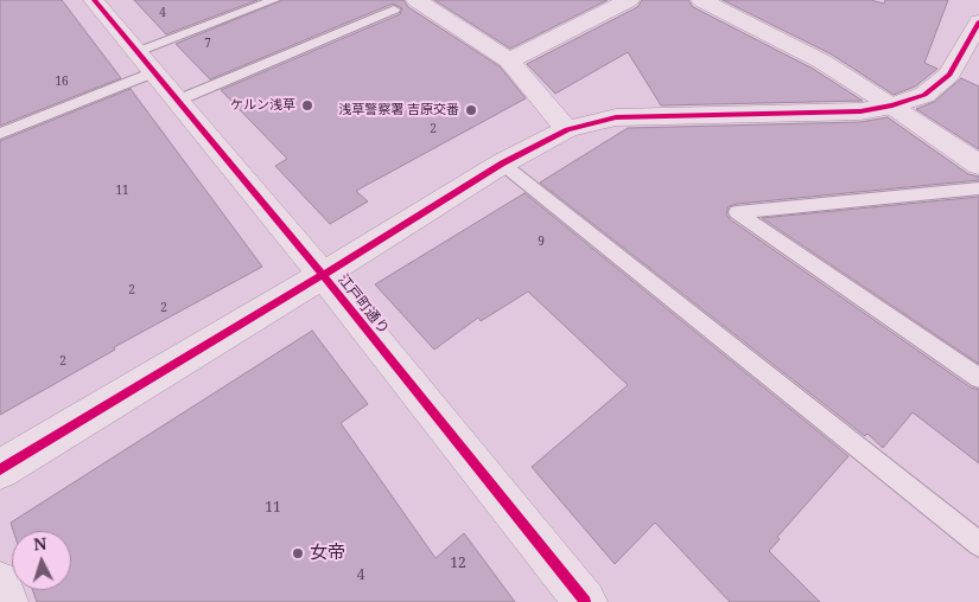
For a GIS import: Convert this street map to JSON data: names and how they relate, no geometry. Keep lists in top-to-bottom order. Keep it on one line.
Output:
{"streets":{"street":["江戸町通り"]},"places":["ケルン浅草","浅草警察署 吉原交番","女帝"],"house_numbers":["4","7","16","2","11","9","2","2","2","11","12","4"],"north":"top"}
